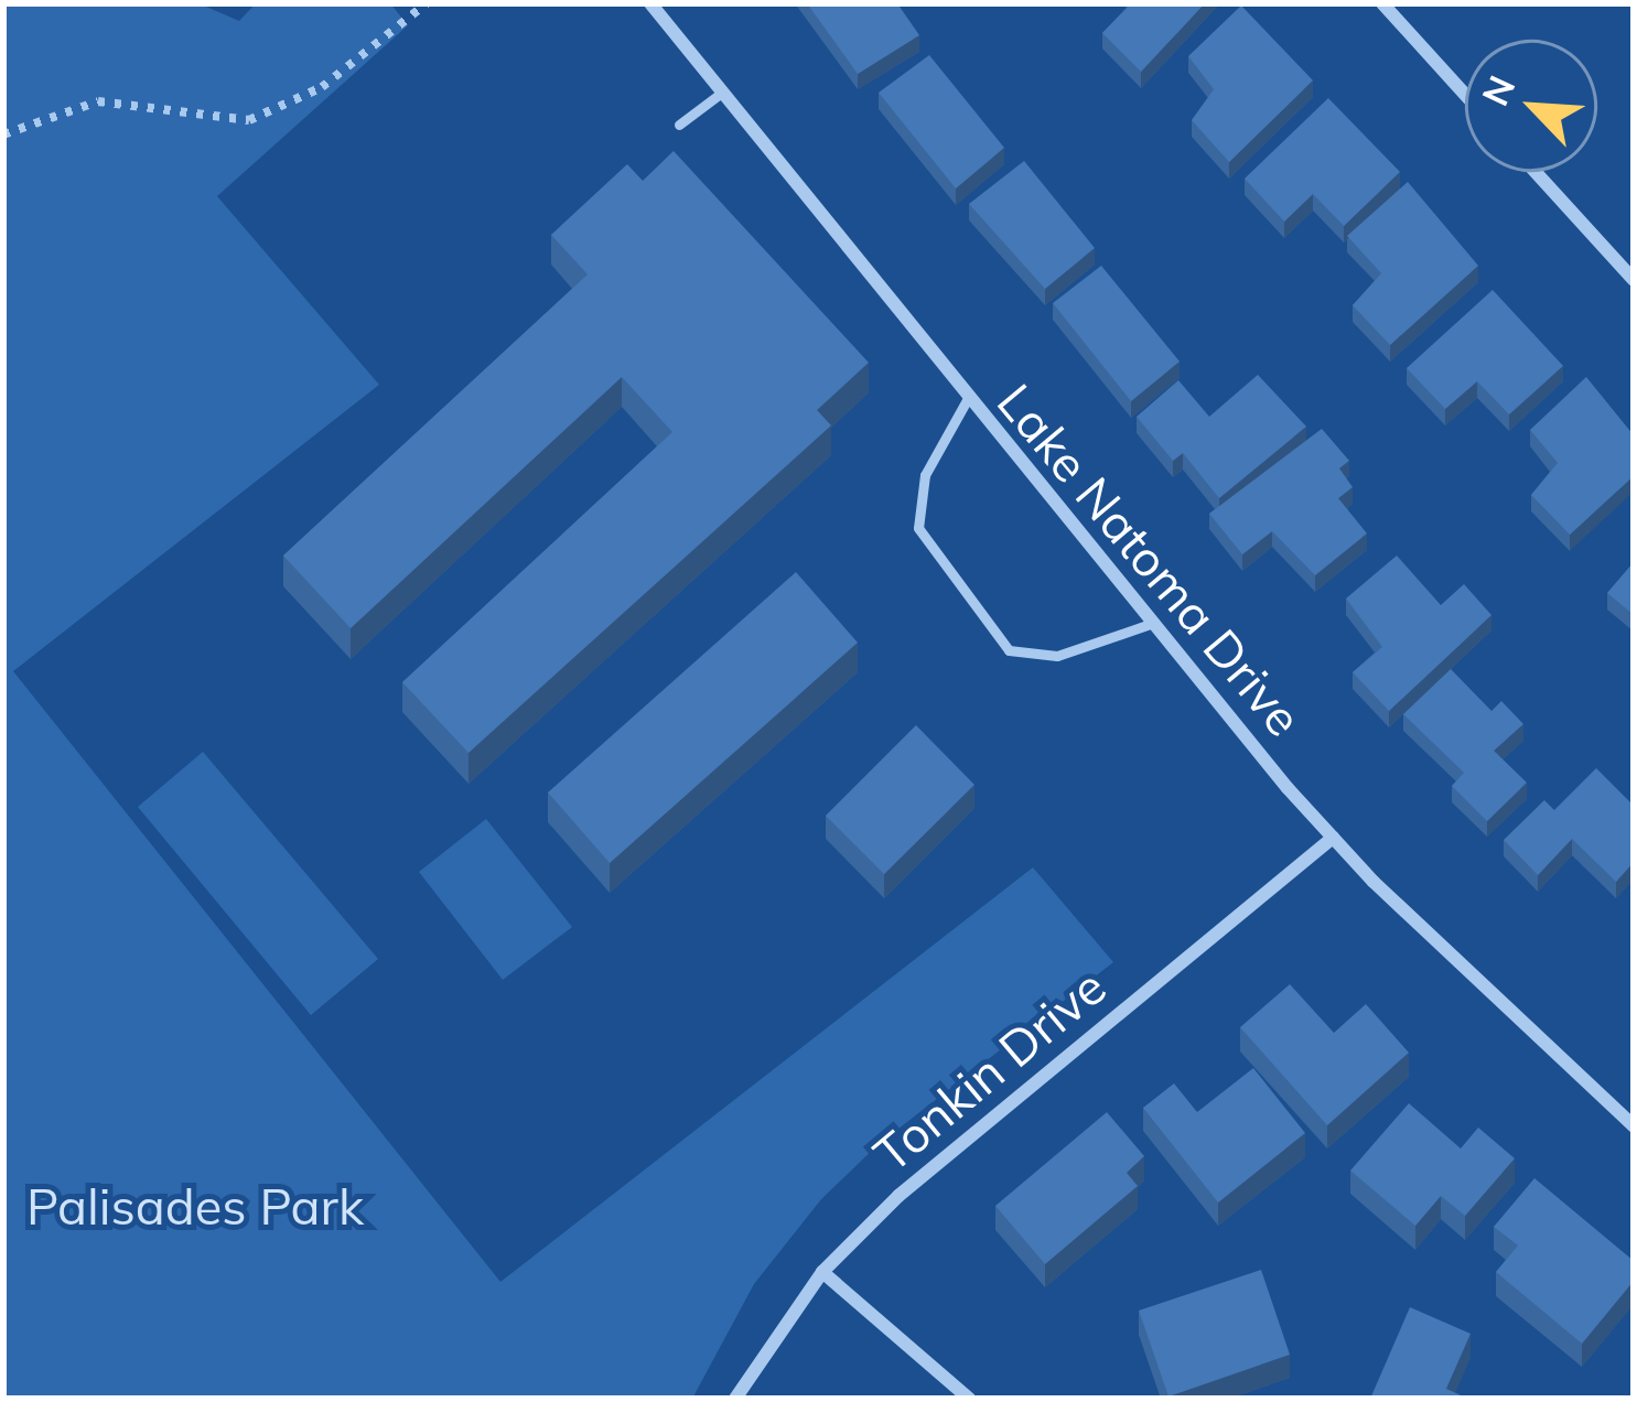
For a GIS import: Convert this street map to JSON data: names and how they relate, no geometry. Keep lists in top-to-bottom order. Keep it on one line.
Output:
{"streets":{"street":["Lake Natoma Drive","Tonkin Drive"]},"crossings":[["Lake Natoma Drive","Tonkin Drive"]],"parks":["Palisades Park"],"north":"top left"}
